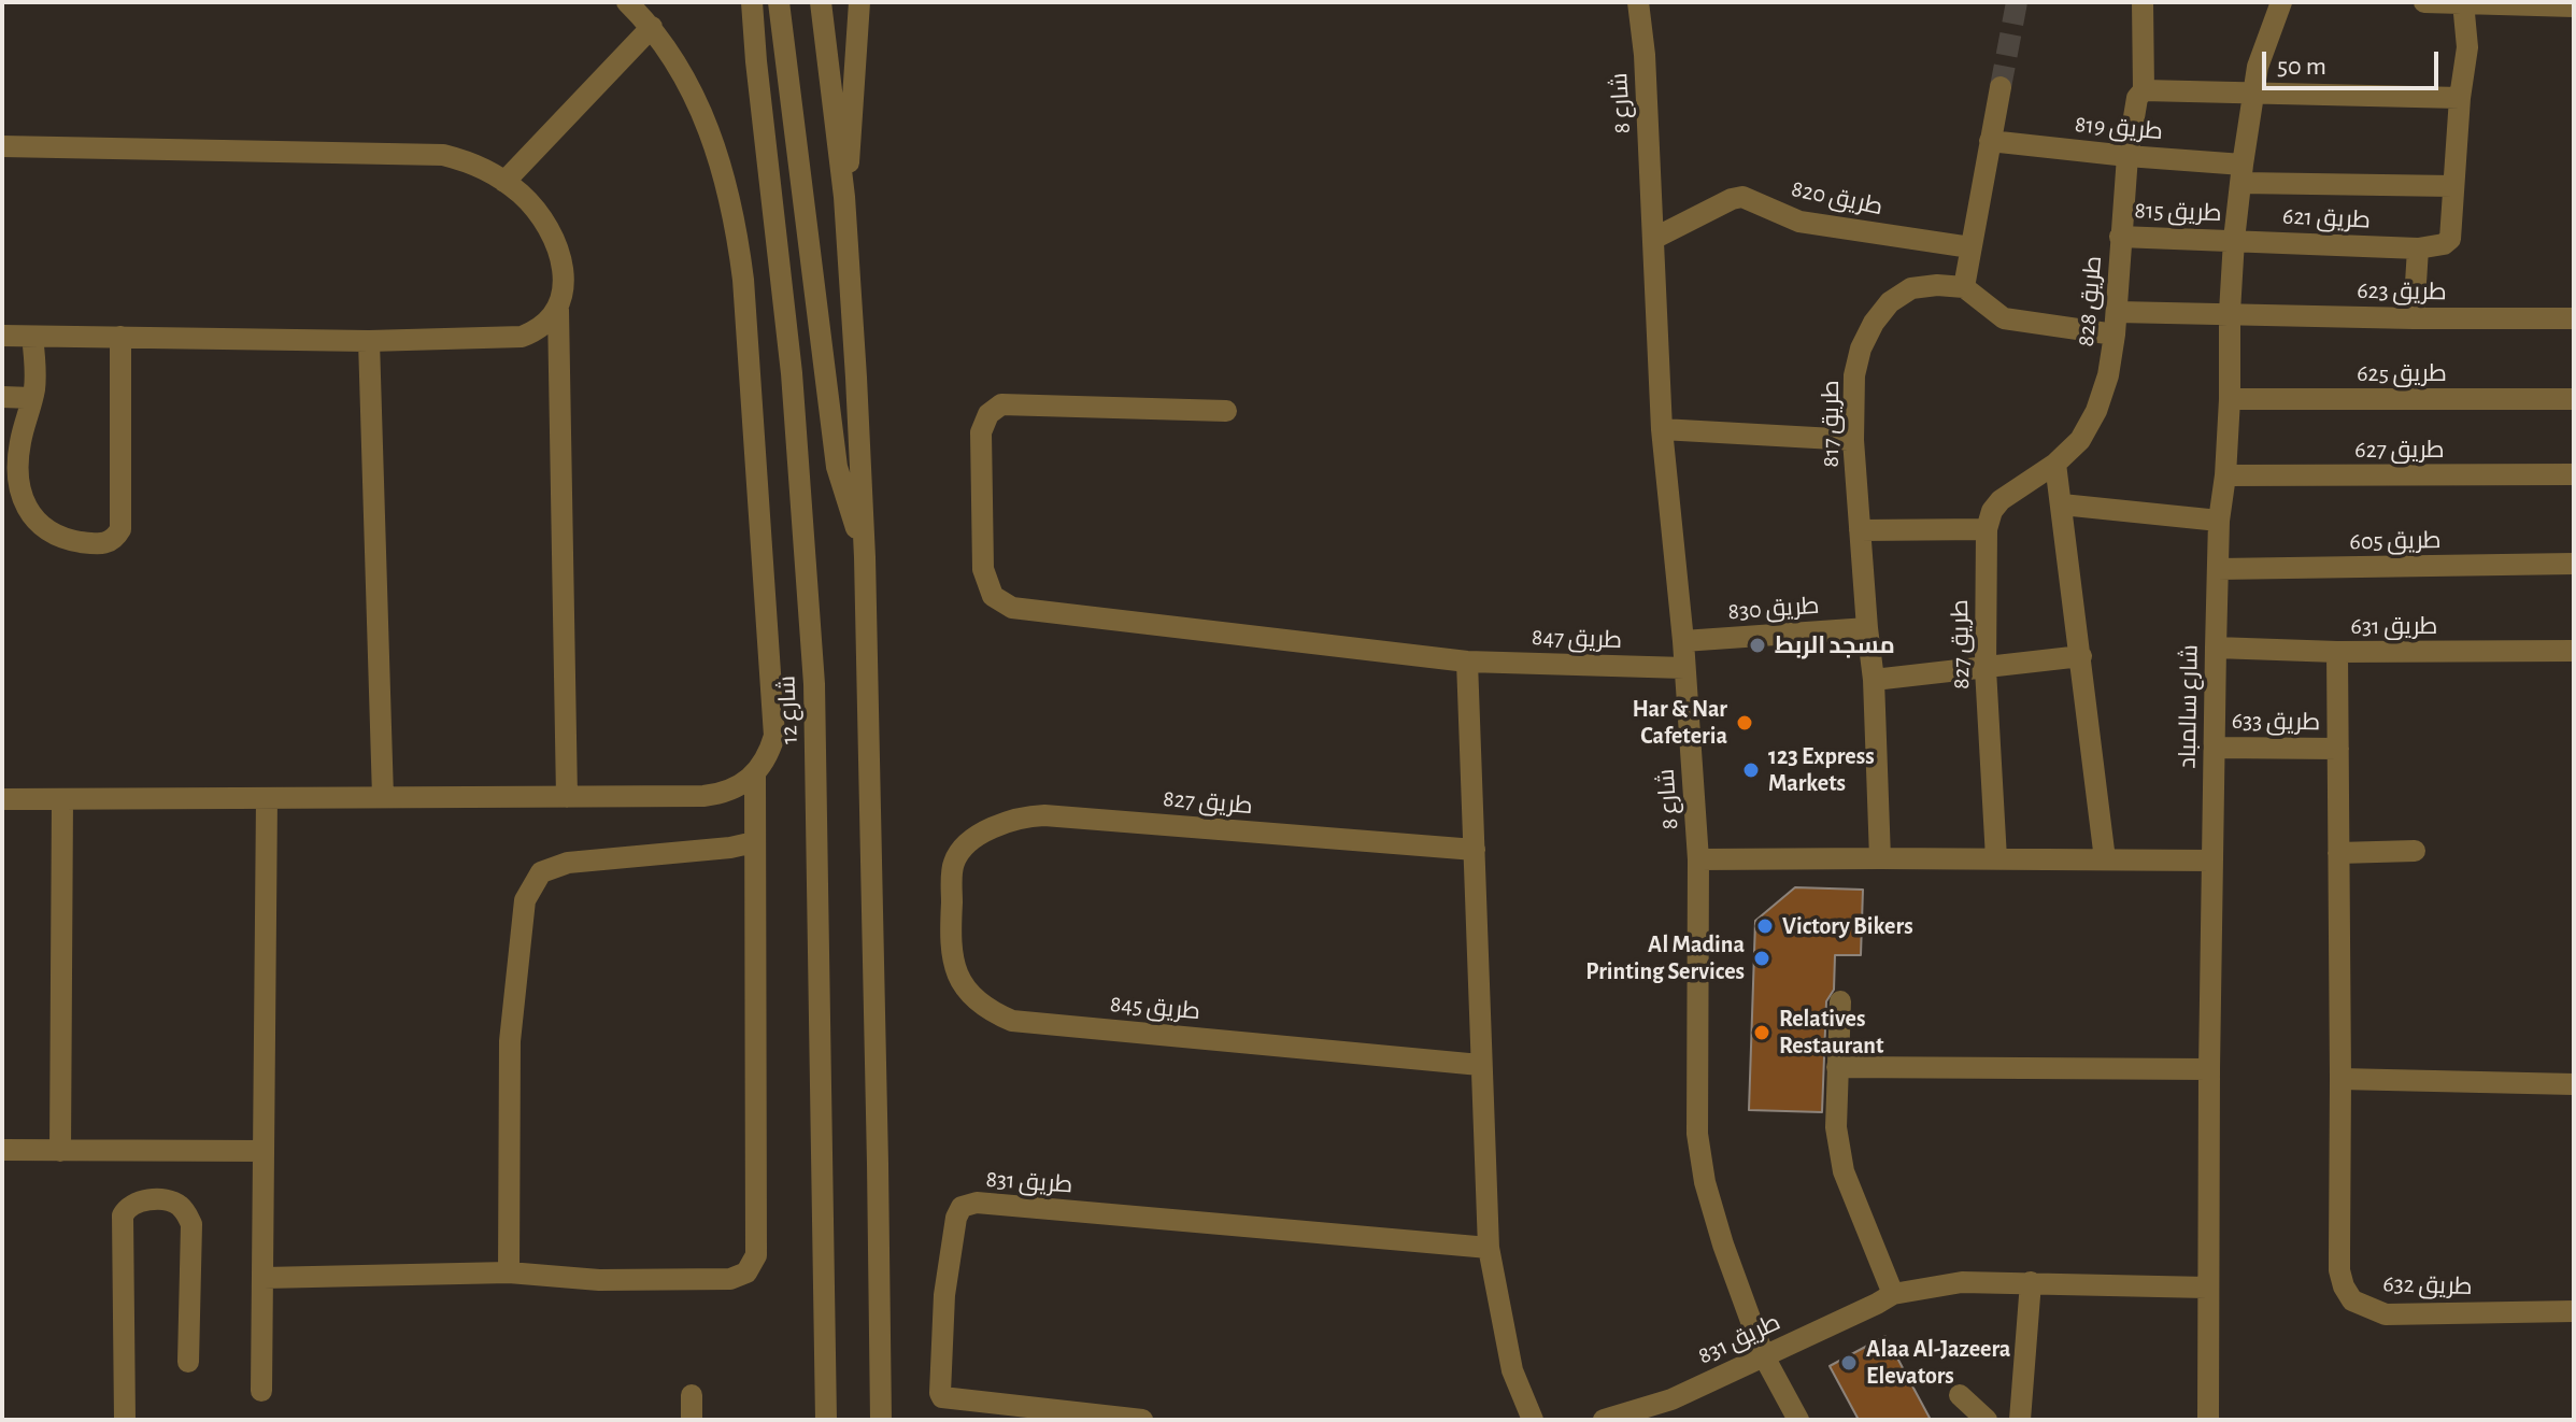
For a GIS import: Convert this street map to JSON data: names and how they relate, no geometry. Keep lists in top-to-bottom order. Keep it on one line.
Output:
{"streets":{"street":["شارع 8","طريق 819","طريق 820","طريق 815","طريق 621","طريق 623","طريق 828","طريق 625","طريق 817","طريق 627","طريق 605","طريق 830","طريق 631","طريق 847","طريق 827","شارع سالمباد","شارع 12","طريق 633","طريق 845","طريق 831","طريق 632"]},"crossings":[["شارع 8","طريق 820"],["شارع 8","طريق 830"],["شارع 8","طريق 847"],["شارع 8","طريق 831"],["طريق 819","طريق 621"],["طريق 819","طريق 828"],["طريق 819","شارع سالمباد"],["طريق 815","طريق 621"],["طريق 815","طريق 828"],["طريق 815","شارع سالمباد"],["طريق 621","شارع سالمباد"],["طريق 623","شارع سالمباد"],["طريق 625","شارع سالمباد"],["طريق 817","طريق 830"],["طريق 627","شارع سالمباد"],["طريق 605","شارع سالمباد"],["طريق 631","شارع سالمباد"],["طريق 631","طريق 632"],["طريق 827","طريق 845"],["شارع سالمباد","طريق 633"],["شارع سالمباد","طريق 831"],["طريق 633","طريق 632"]],"places":["مسجد الربط","Har & Nar Cafeteria","123 Express Markets","Victory Bikers","Al Madina Printing Services","Relatives Restaurant","Alaa Al-Jazeera Elevators"],"scale_bar":"50 m"}
